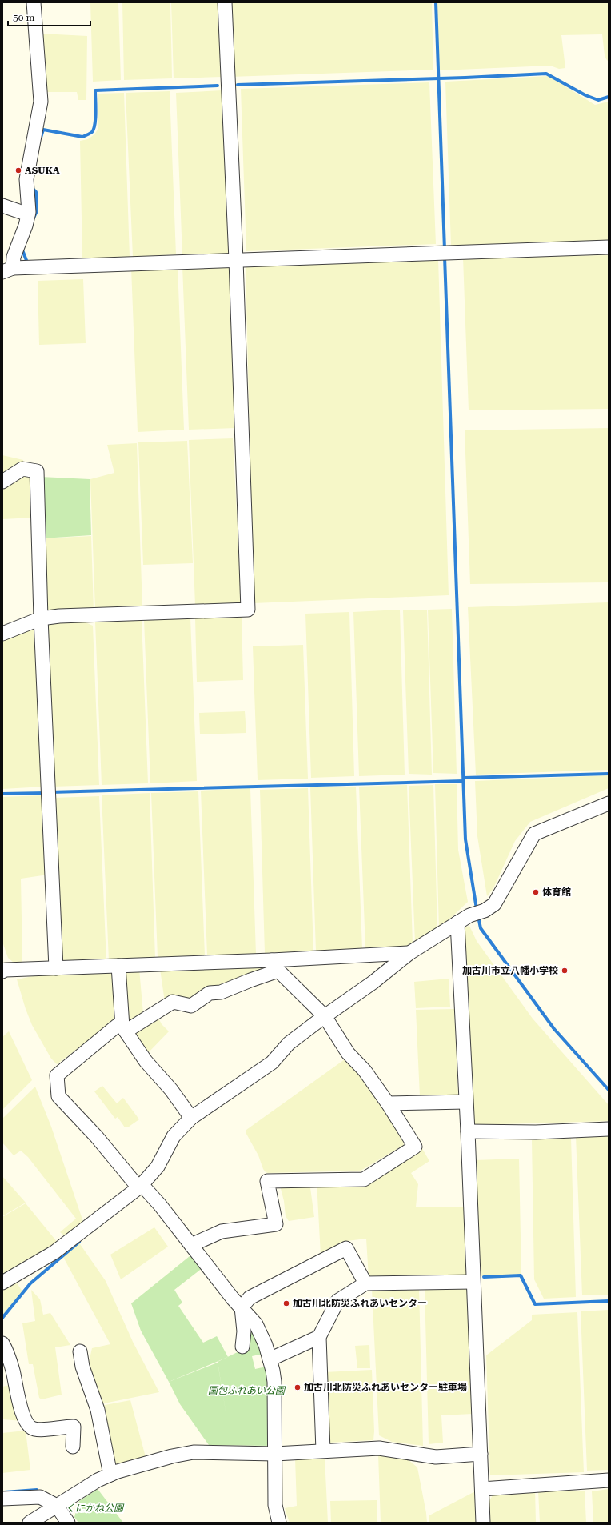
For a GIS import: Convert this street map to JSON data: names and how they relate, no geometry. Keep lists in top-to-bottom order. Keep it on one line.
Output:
{"parks":["国包ふれあい公園","くにかね公園"],"places":["ASUKA","体育館","加古川市立八幡小学校","加古川北防災ふれあいセンター","加古川北防災ふれあいセンター駐車場"],"scale_bar":"50 m"}
